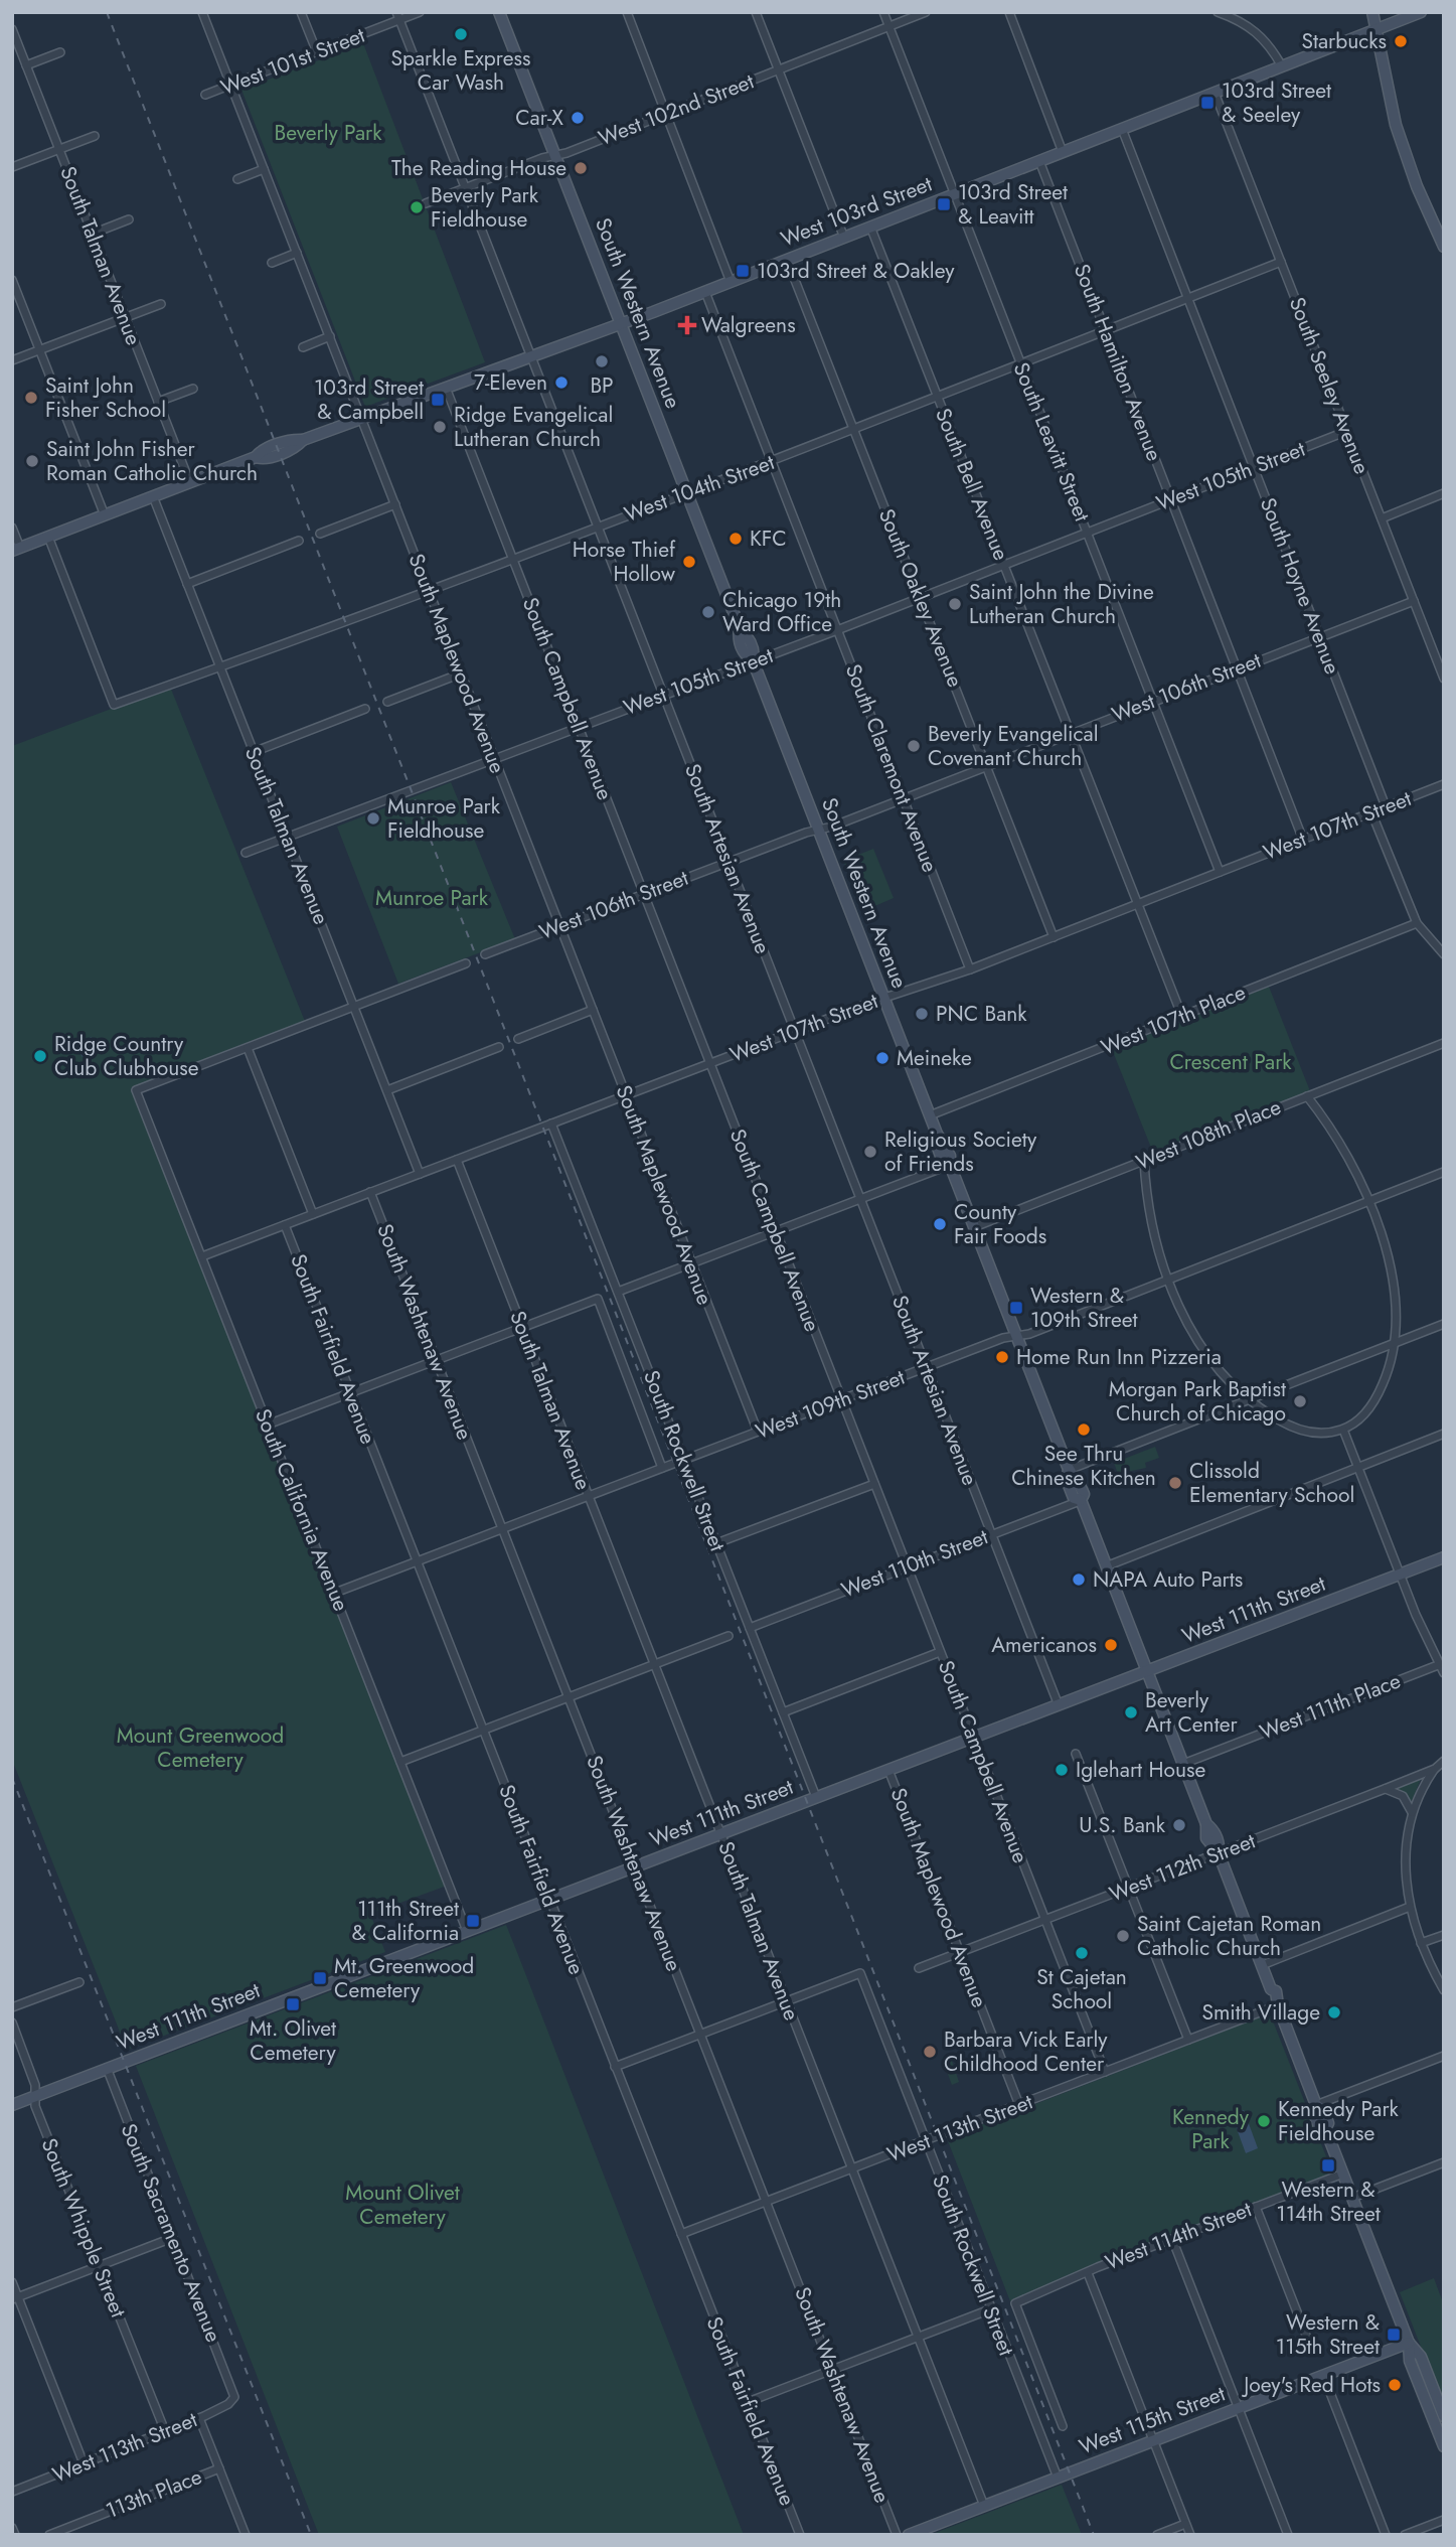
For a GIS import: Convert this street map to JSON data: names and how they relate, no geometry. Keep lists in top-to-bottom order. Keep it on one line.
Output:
{"streets":{"main road":["West 103rd Street","South Western Avenue","West 111th Street","West 115th Street"],"street":["West 101st Street","West 102nd Street","South Talman Avenue","South Hamilton Avenue","South Seeley Avenue","South Leavitt Street","West 105th Street","South Bell Avenue","West 104th Street","South Hoyne Avenue","South Oakley Avenue","South Maplewood Avenue","West 106th Street","South Campbell Avenue","South Claremont Avenue","West 107th Street","South Artesian Avenue","West 107th Place","West 108th Place","South Washtenaw Avenue","South Fairfield Avenue","West 109th Street","South Rockwell Street","South California Avenue","West 110th Street","West 111th Place","West 112th Street","West 113th Street","South Whipple Street","South Sacramento Avenue","West 114th Street","113th Place"]},"crossings":[["West 101st Street","South Maplewood Avenue"],["West 101st Street","South Artesian Avenue"],["West 102nd Street","South Western Avenue"],["West 102nd Street","South Leavitt Street"],["West 102nd Street","South Artesian Avenue"],["West 103rd Street","South Talman Avenue"],["West 103rd Street","South Western Avenue"],["West 103rd Street","South Hamilton Avenue"],["West 103rd Street","South Seeley Avenue"],["West 103rd Street","South Leavitt Street"],["West 103rd Street","South Bell Avenue"],["West 103rd Street","West 104th Street"],["West 103rd Street","South Hoyne Avenue"],["West 103rd Street","South Oakley Avenue"],["West 103rd Street","South Maplewood Avenue"],["West 103rd Street","South Campbell Avenue"],["West 103rd Street","South Claremont Avenue"],["West 103rd Street","South Artesian Avenue"],["South Talman Avenue","West 105th Street"],["South Talman Avenue","West 104th Street"],["South Talman Avenue","West 107th Street"],["South Talman Avenue","West 109th Street"],["South Talman Avenue","South Rockwell Street"],["South Talman Avenue","West 111th Street"],["South Talman Avenue","West 113th Street"],["South Talman Avenue","West 115th Street"],["South Western Avenue","West 105th Street"],["South Western Avenue","West 104th Street"],["South Western Avenue","West 106th Street"],["South Western Avenue","West 107th Street"],["South Western Avenue","West 107th Place"],["South Western Avenue","West 108th Place"],["South Western Avenue","West 109th Street"],["South Western Avenue","West 110th Street"],["South Western Avenue","West 111th Street"],["South Western Avenue","West 111th Place"],["South Western Avenue","West 112th Street"],["South Western Avenue","West 113th Street"],["South Western Avenue","West 114th Street"],["South Western Avenue","West 115th Street"],["South Hamilton Avenue","West 105th Street"],["South Hamilton Avenue","West 104th Street"],["South Hamilton Avenue","West 106th Street"],["South Hamilton Avenue","West 107th Street"],["South Seeley Avenue","West 105th Street"],["South Seeley Avenue","West 104th Street"],["South Seeley Avenue","West 106th Street"],["South Leavitt Street","West 105th Street"],["South Leavitt Street","West 104th Street"],["South Leavitt Street","West 106th Street"],["South Leavitt Street","West 107th Street"],["West 105th Street","South Bell Avenue"],["West 105th Street","South Hoyne Avenue"],["West 105th Street","South Oakley Avenue"],["West 105th Street","South Maplewood Avenue"],["West 105th Street","South Campbell Avenue"],["West 105th Street","South Claremont Avenue"],["West 105th Street","South Artesian Avenue"],["South Bell Avenue","West 104th Street"],["South Bell Avenue","West 106th Street"],["South Bell Avenue","West 107th Street"],["South Bell Avenue","West 107th Place"],["West 104th Street","South Hoyne Avenue"],["West 104th Street","South Oakley Avenue"],["West 104th Street","South Maplewood Avenue"],["West 104th Street","South Campbell Avenue"],["West 104th Street","South Claremont Avenue"],["West 104th Street","South Artesian Avenue"],["South Hoyne Avenue","West 106th Street"],["South Hoyne Avenue","West 107th Street"],["South Oakley Avenue","West 106th Street"],["South Oakley Avenue","West 107th Street"],["South Maplewood Avenue","West 106th Street"],["South Maplewood Avenue","West 107th Street"],["South Maplewood Avenue","West 109th Street"],["South Maplewood Avenue","West 111th Street"],["South Maplewood Avenue","West 112th Street"],["South Maplewood Avenue","West 113th Street"],["West 106th Street","South Campbell Avenue"],["West 106th Street","South Claremont Avenue"],["West 106th Street","South Artesian Avenue"],["South Campbell Avenue","West 107th Street"],["South Campbell Avenue","West 109th Street"],["South Campbell Avenue","West 110th Street"],["South Campbell Avenue","West 111th Street"],["South Campbell Avenue","West 112th Street"],["South Campbell Avenue","West 113th Street"],["South Claremont Avenue","West 107th Street"],["West 107th Street","South Artesian Avenue"],["West 107th Street","South Washtenaw Avenue"],["West 107th Street","South Fairfield Avenue"],["West 107th Street","South Rockwell Street"],["West 107th Street","South California Avenue"],["South Artesian Avenue","West 109th Street"],["South Artesian Avenue","West 110th Street"],["South Artesian Avenue","West 111th Street"],["South Washtenaw Avenue","West 109th Street"],["South Washtenaw Avenue","West 111th Street"],["South Washtenaw Avenue","West 113th Street"],["South Fairfield Avenue","West 109th Street"],["South Fairfield Avenue","West 111th Street"],["South Fairfield Avenue","West 113th Street"],["West 109th Street","South Rockwell Street"],["West 109th Street","South California Avenue"],["South Rockwell Street","West 110th Street"],["South Rockwell Street","West 111th Street"],["South Rockwell Street","West 113th Street"],["South Rockwell Street","West 114th Street"],["South Rockwell Street","West 115th Street"],["South California Avenue","West 111th Street"],["West 111th Street","South Whipple Street"],["West 111th Street","South Sacramento Avenue"],["West 113th Street","South Whipple Street"],["West 113th Street","South Sacramento Avenue"]],"parks":["Beverly Park","Munroe Park","Crescent Park","Mount Greenwood Cemetery","Kennedy Park","Mount Olivet Cemetery"],"places":{"other":["Sparkle Express Car Wash","Starbucks","Car-X","The Reading House","Beverly Park Fieldhouse","BP","7-Eleven","Saint John Fisher School","Ridge Evangelical Lutheran Church","Saint John Fisher Roman Catholic Church","KFC","Horse Thief Hollow","Saint John the Divine Lutheran Church","Chicago 19th Ward Office","Beverly Evangelical Covenant Church","Munroe Park Fieldhouse","PNC Bank","Ridge Country Club Clubhouse","Meineke","Religious Society of Friends","County Fair Foods","Home Run Inn Pizzeria","Morgan Park Baptist Church of Chicago","See Thru Chinese Kitchen","Clissold Elementary School","NAPA Auto Parts","Americanos","Beverly Art Center","Iglehart House","U.S. Bank","Saint Cajetan Roman Catholic Church","St Cajetan School","Smith Village","Barbara Vick Early Childhood Center","Kennedy Park Fieldhouse","Joey's Red Hots"],"transit":["103rd Street & Seeley","103rd Street & Leavitt","103rd Street & Oakley","103rd Street & Campbell","Western & 109th Street","111th Street & California","Mt. Greenwood Cemetery","Mt. Olivet Cemetery","Western & 114th Street","Western & 115th Street"],"health":["Walgreens"]}}
